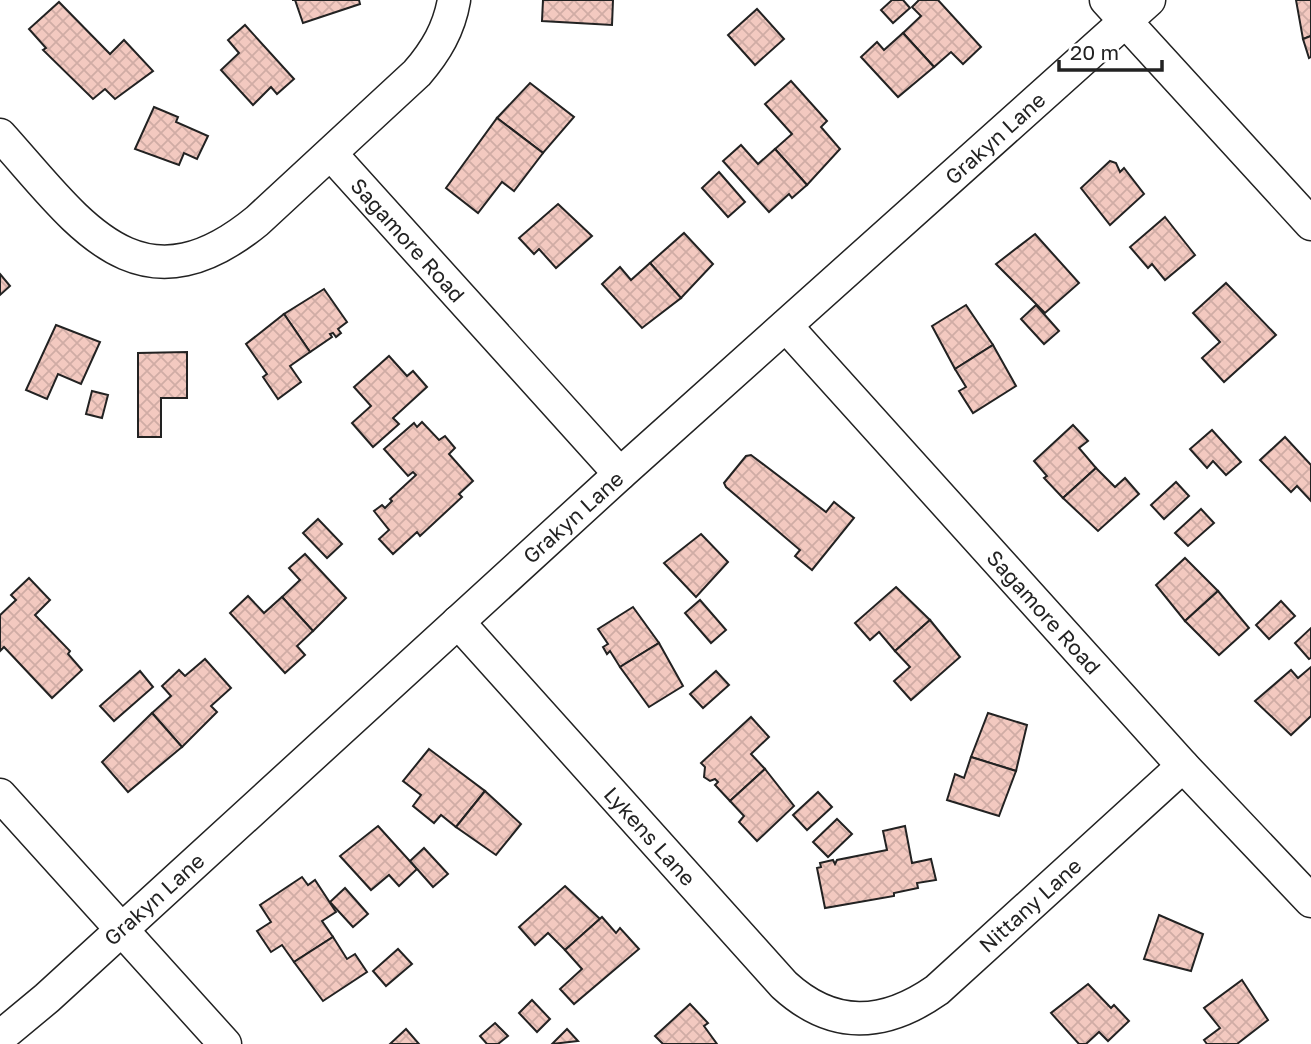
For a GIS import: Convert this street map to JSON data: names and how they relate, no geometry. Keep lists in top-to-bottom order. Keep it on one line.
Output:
{"streets":{"street":["Grakyn Lane","Sagamore Road","Lykens Lane","Nittany Lane"]},"crossings":[["Grakyn Lane","Sagamore Road"],["Grakyn Lane","Lykens Lane"],["Sagamore Road","Nittany Lane"],["Lykens Lane","Nittany Lane"]],"scale_bar":"20 m"}
